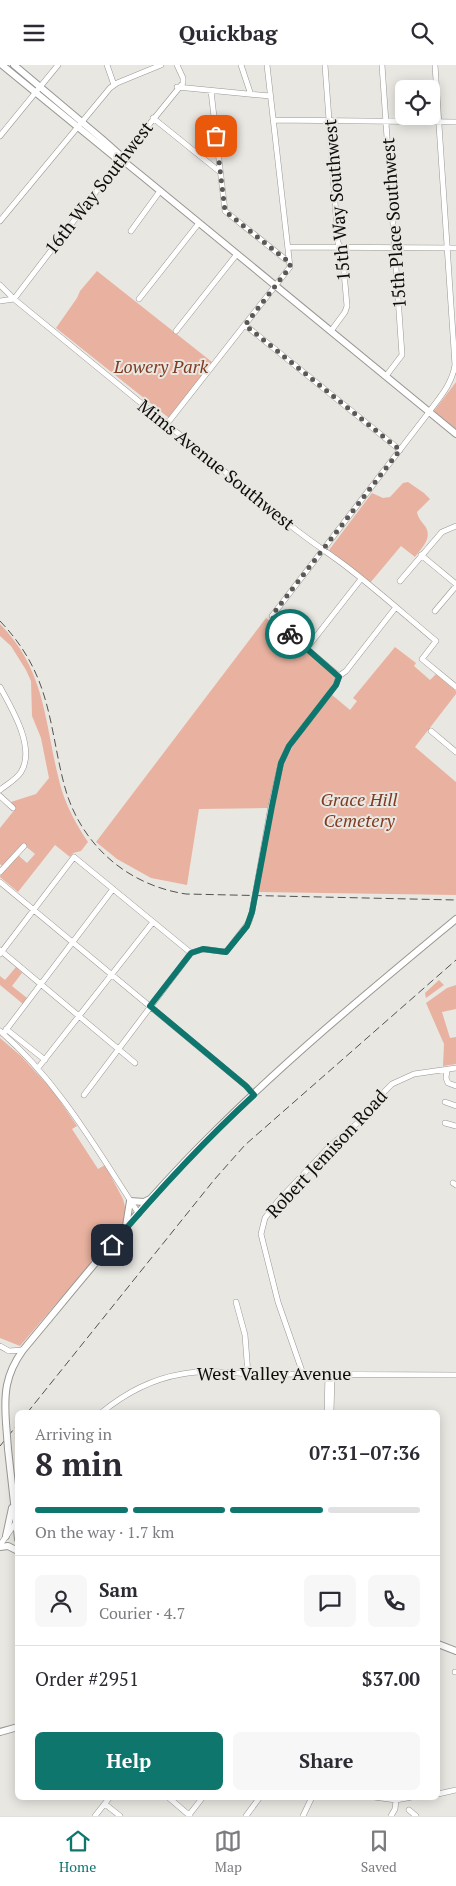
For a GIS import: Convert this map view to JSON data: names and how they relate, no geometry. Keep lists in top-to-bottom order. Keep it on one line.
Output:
{"streets":{"street":["16th Way Southwest","15th Way Southwest","15th Place Southwest","Mims Avenue Southwest","Robert Jemison Road","West Valley Avenue"]},"crossings":[["16th Way Southwest","Mims Avenue Southwest"],["Robert Jemison Road","West Valley Avenue"]],"parks":["Lowery Park","Grace Hill Cemetery"],"page":{"header":"Quickbag","heading":["8 min","Arriving in","07:31–07:36"],"panel":["Sam","Courier · 4.7","Order #2951","$37.00"],"bar":"On the way · 1.7 km","buttons":["Help","Share"],"tabs":["Home","Map","Saved"]}}
